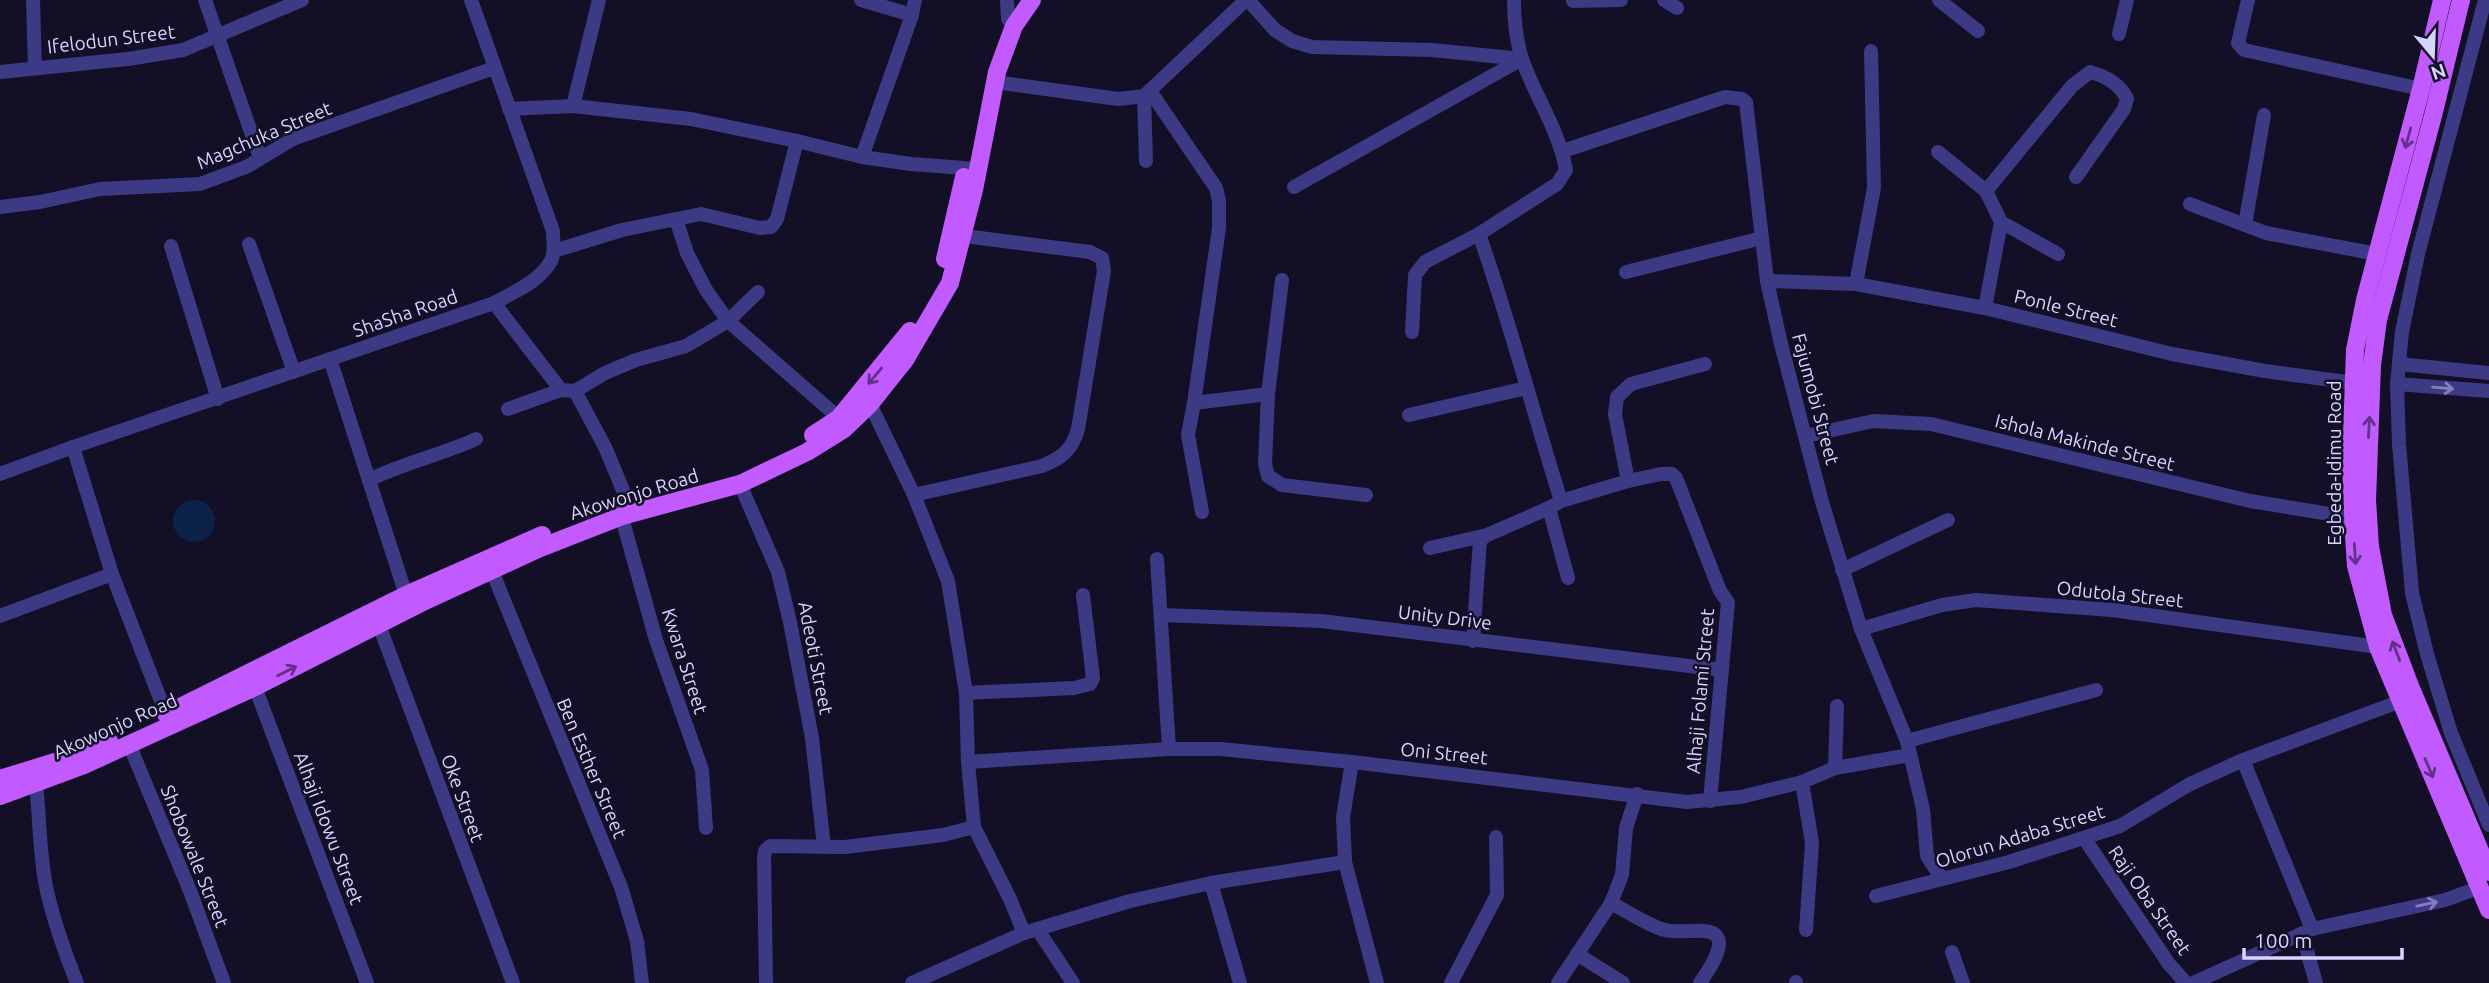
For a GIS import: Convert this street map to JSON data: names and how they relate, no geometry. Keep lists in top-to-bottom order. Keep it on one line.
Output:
{"streets":{"main road":["Egbeda-Idimu Road","Akowonjo Road"],"street":["Ifelodun Street","Magchuka Street","Ponle Street","ShaSha Road","Fajumobi Street","Ishola Makinde Street","Odutola Street","Unity Drive","Adeoti Street","Kwara Street","Alhaji Folami Street","Oni Street","Ben Esther Street","Oke Street","Alhaji Idowu Street","Olorun Adaba Street","Shobowale Street","Raji Oba Street"]},"crossings":[["Ponle Street","Fajumobi Street"],["Ponle Street","Egbeda-Idimu Road"],["ShaSha Road","Kwara Street"],["Fajumobi Street","Ishola Makinde Street"],["Fajumobi Street","Odutola Street"],["Fajumobi Street","Oni Street"],["Fajumobi Street","Olorun Adaba Street"],["Ishola Makinde Street","Egbeda-Idimu Road"],["Egbeda-Idimu Road","Odutola Street"],["Egbeda-Idimu Road","Olorun Adaba Street"],["Akowonjo Road","Adeoti Street"],["Akowonjo Road","Kwara Street"],["Akowonjo Road","Ben Esther Street"],["Akowonjo Road","Oke Street"],["Akowonjo Road","Alhaji Idowu Street"],["Akowonjo Road","Shobowale Street"],["Unity Drive","Alhaji Folami Street"],["Alhaji Folami Street","Oni Street"],["Olorun Adaba Street","Raji Oba Street"]],"scale_bar":"100 m","north":"bottom"}
